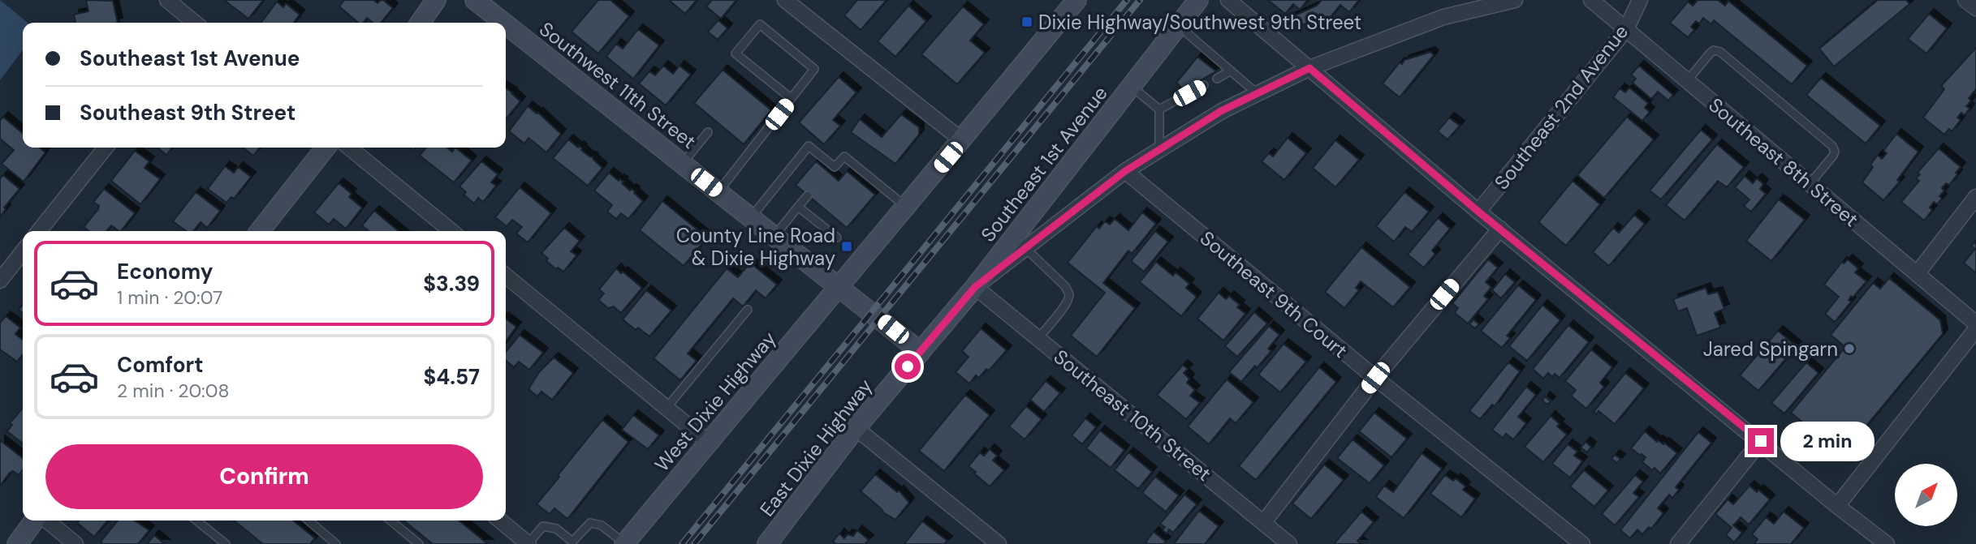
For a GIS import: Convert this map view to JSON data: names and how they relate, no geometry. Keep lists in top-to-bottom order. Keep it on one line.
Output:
{"streets":{"main road":["Southwest 11th Street","Southeast 1st Avenue","West Dixie Highway","East Dixie Highway"],"street":["Southeast 2nd Avenue","Southeast 8th Street","Southeast 9th Court","Southeast 10th Street"]},"crossings":[["Southwest 11th Street","Southeast 1st Avenue"],["Southwest 11th Street","West Dixie Highway"],["Southwest 11th Street","East Dixie Highway"],["Southeast 2nd Avenue","Southeast 8th Street"],["Southeast 1st Avenue","Southeast 10th Street"],["Southeast 1st Avenue","East Dixie Highway"]],"places":{"transit":["Dixie Highway/Southwest 9th Street","County Line Road & Dixie Highway"],"other":["Jared Spingarn"]},"north":"top right","page":{"banner":["Southeast 1st Avenue","Southeast 9th Street"],"list":[{"name":"Economy","note":"1 min · 20:07","value":"$3.39"},{"name":"Comfort","note":"2 min · 20:08","value":"$4.57"}],"bubble":"2 min","buttons":"Confirm"}}
